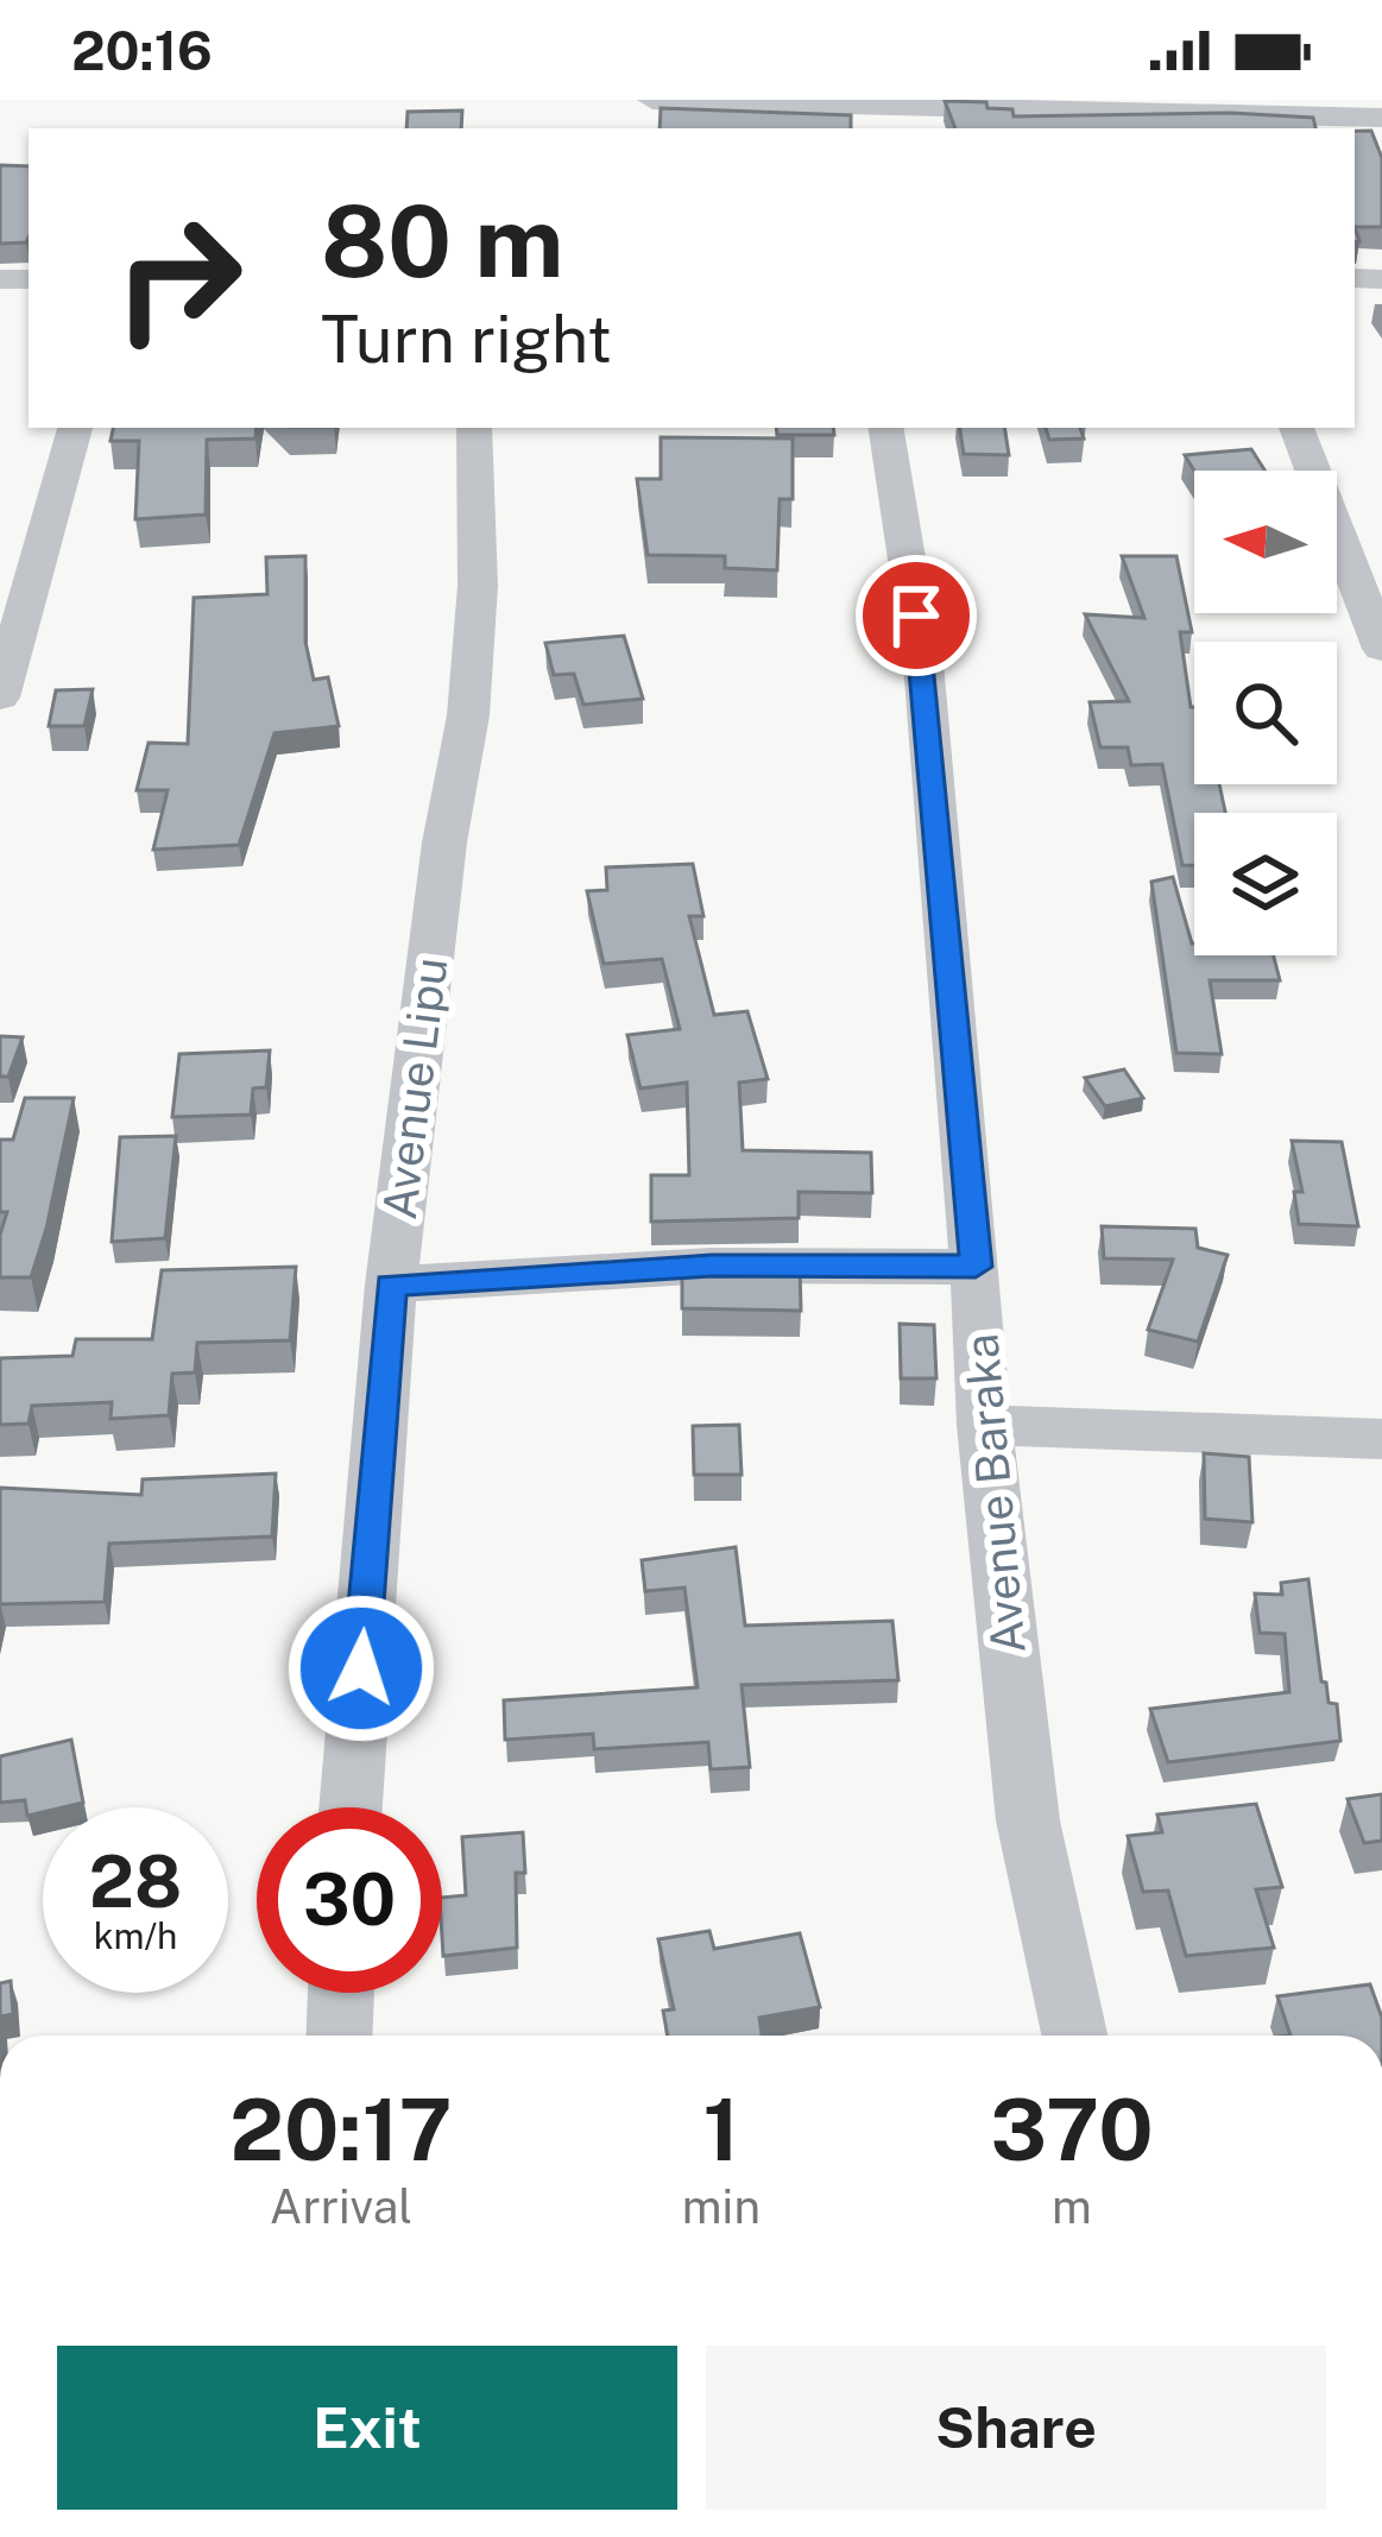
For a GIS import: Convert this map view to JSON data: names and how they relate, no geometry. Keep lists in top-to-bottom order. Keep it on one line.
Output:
{"streets":{"street":["Avenue Lipu","Avenue Baraka"]},"north":"left","page":{"status":"20:16","turn":["80 m","Turn right"],"speed":"28 km/h","limit":"30","eta":["20:17","Arrival","1","min","370","m"],"buttons":["Exit","Share"]}}
